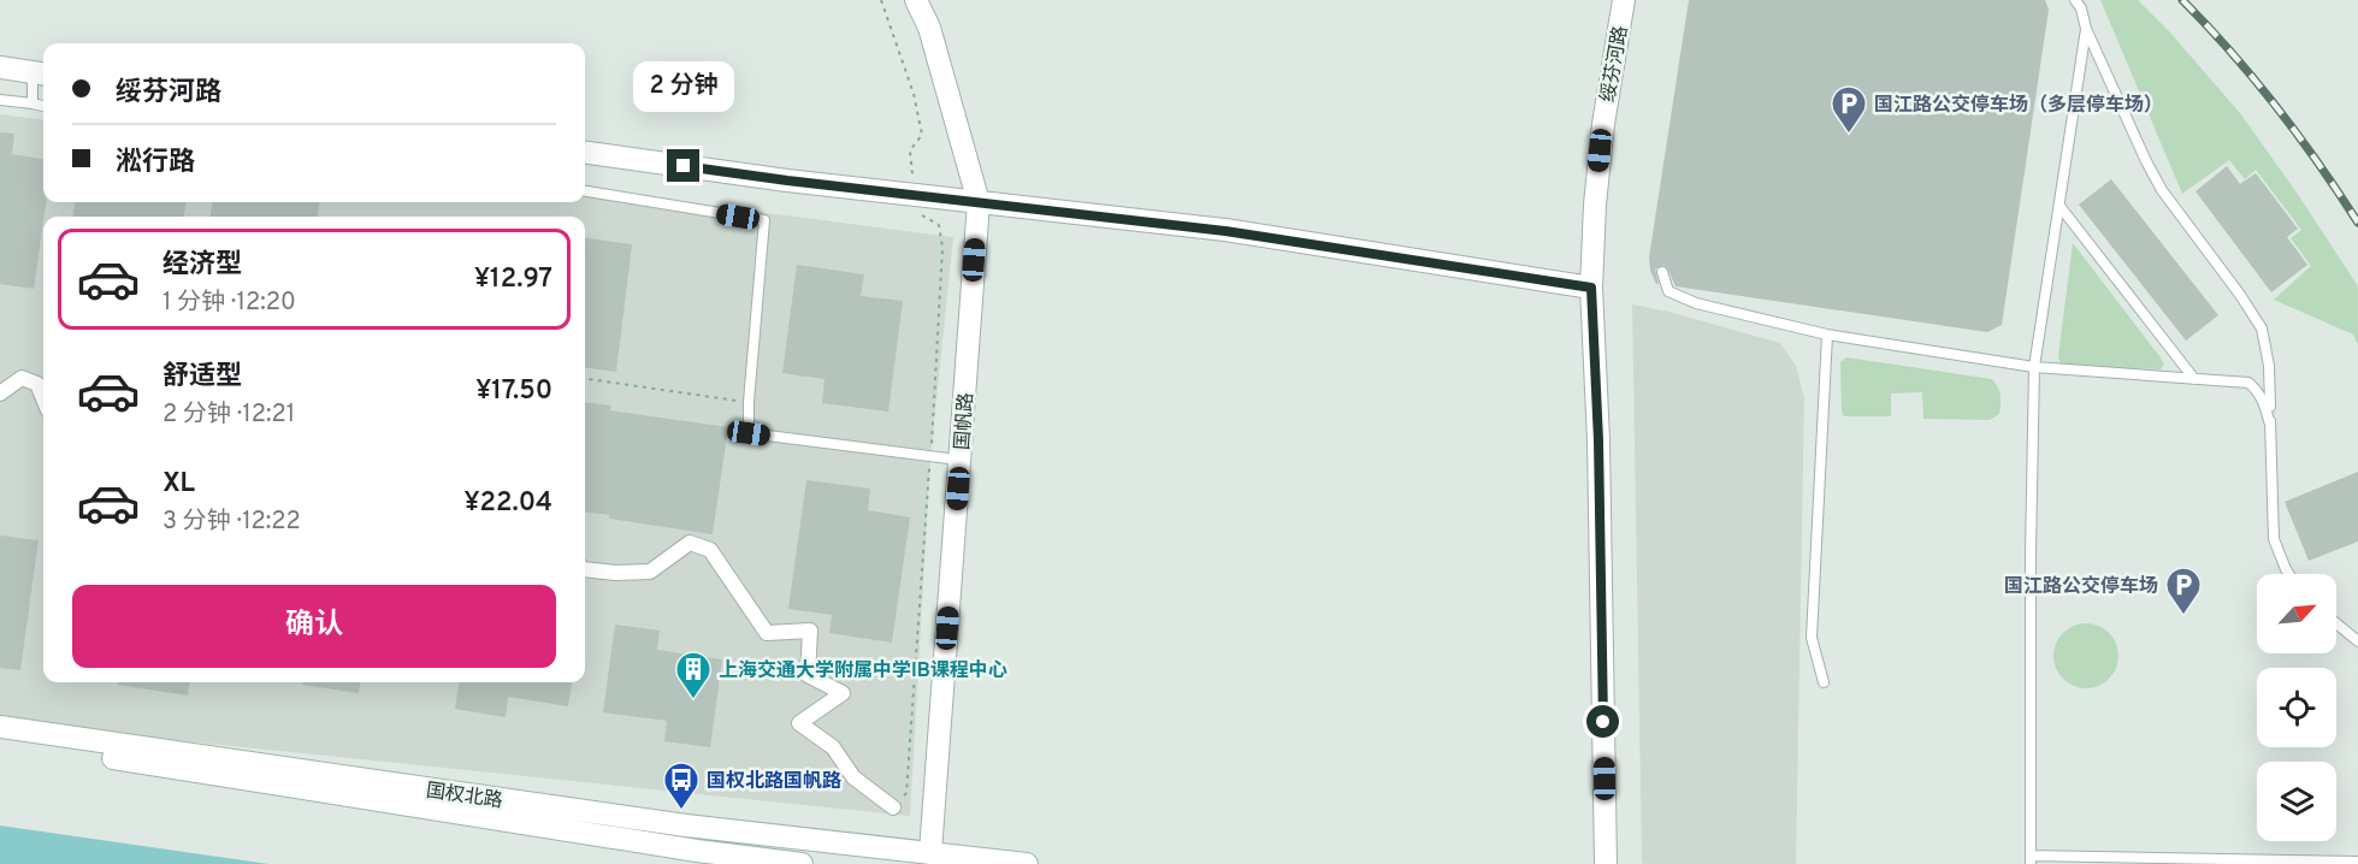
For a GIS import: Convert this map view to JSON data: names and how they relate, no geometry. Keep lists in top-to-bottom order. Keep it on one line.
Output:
{"streets":{"street":["绥芬河路","国帆路","国权北路"]},"crossings":[["国帆路","国权北路"]],"places":{"parking":["国江路公交停车场（多层停车场）","国江路公交停车场"],"building":["上海交通大学附属中学IB课程中心"],"bus stop":["国权北路国帆路"]},"north":"top right","page":{"banner":["绥芬河路","淞行路"],"bubble":"2 分钟","list":[{"name":"经济型","note":"1 分钟 · 12:20","value":"¥12.97"},{"name":"舒适型","note":"2 分钟 · 12:21","value":"¥17.50"},{"name":"XL","note":"3 分钟 · 12:22","value":"¥22.04"}],"buttons":"确认"}}
